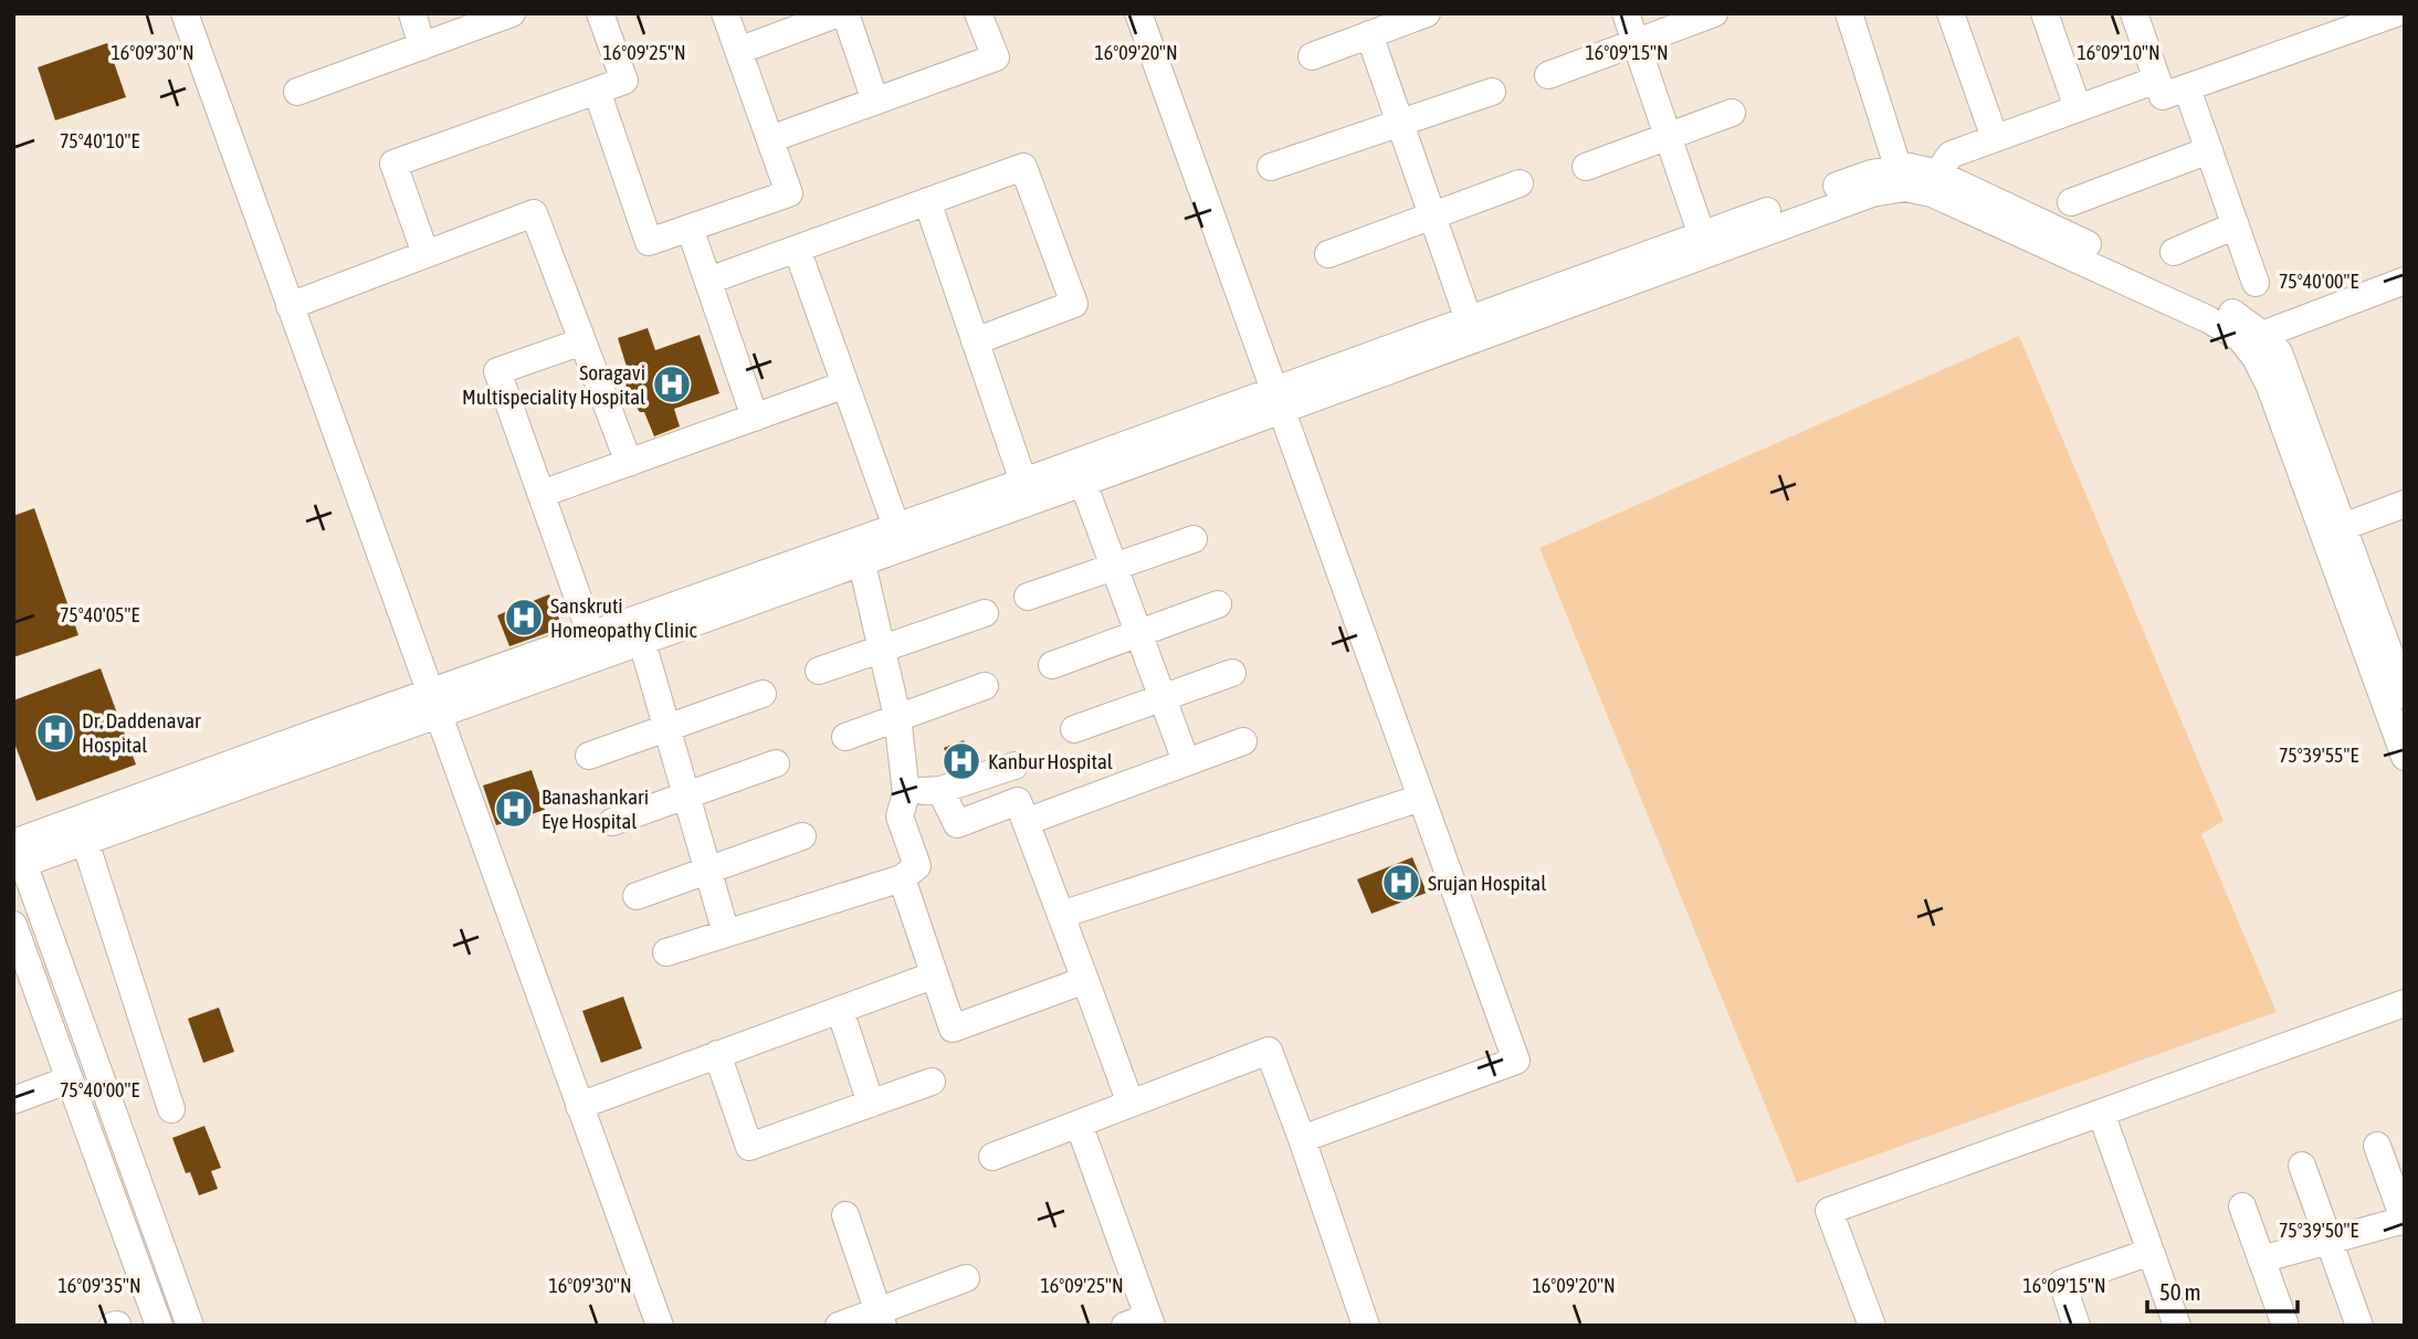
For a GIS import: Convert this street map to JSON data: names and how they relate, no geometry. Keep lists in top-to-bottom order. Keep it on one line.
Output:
{"places":{"hospital":["Soragavi Multispeciality Hospital","Sanskruti Homeopathy Clinic","Dr. Daddenavar Hospital","Kanbur Hospital","Banashankari Eye Hospital","Srujan Hospital"]},"scale_bar":"50 m","coordinates":["16°09'10\"N","16°09'30\"N","16°09'25\"N","16°09'20\"N","16°09'15\"N","75°40'10\"E","75°40'00\"E","75°40'05\"E","75°39'55\"E","75°39'50\"E","16°09'35\"N"]}
